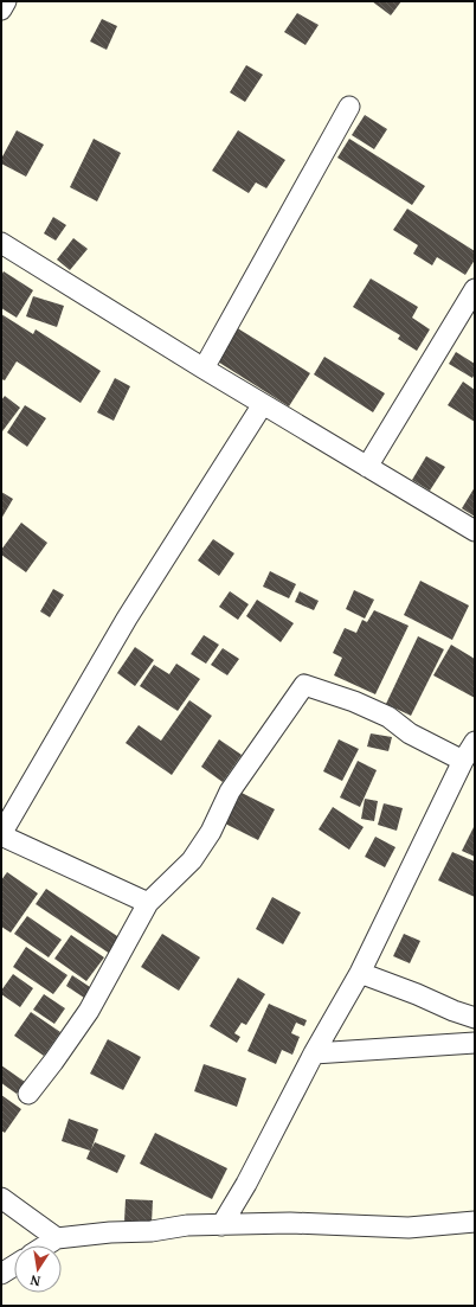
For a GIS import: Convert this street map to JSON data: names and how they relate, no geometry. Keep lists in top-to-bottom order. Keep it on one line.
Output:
{"north":"bottom"}
